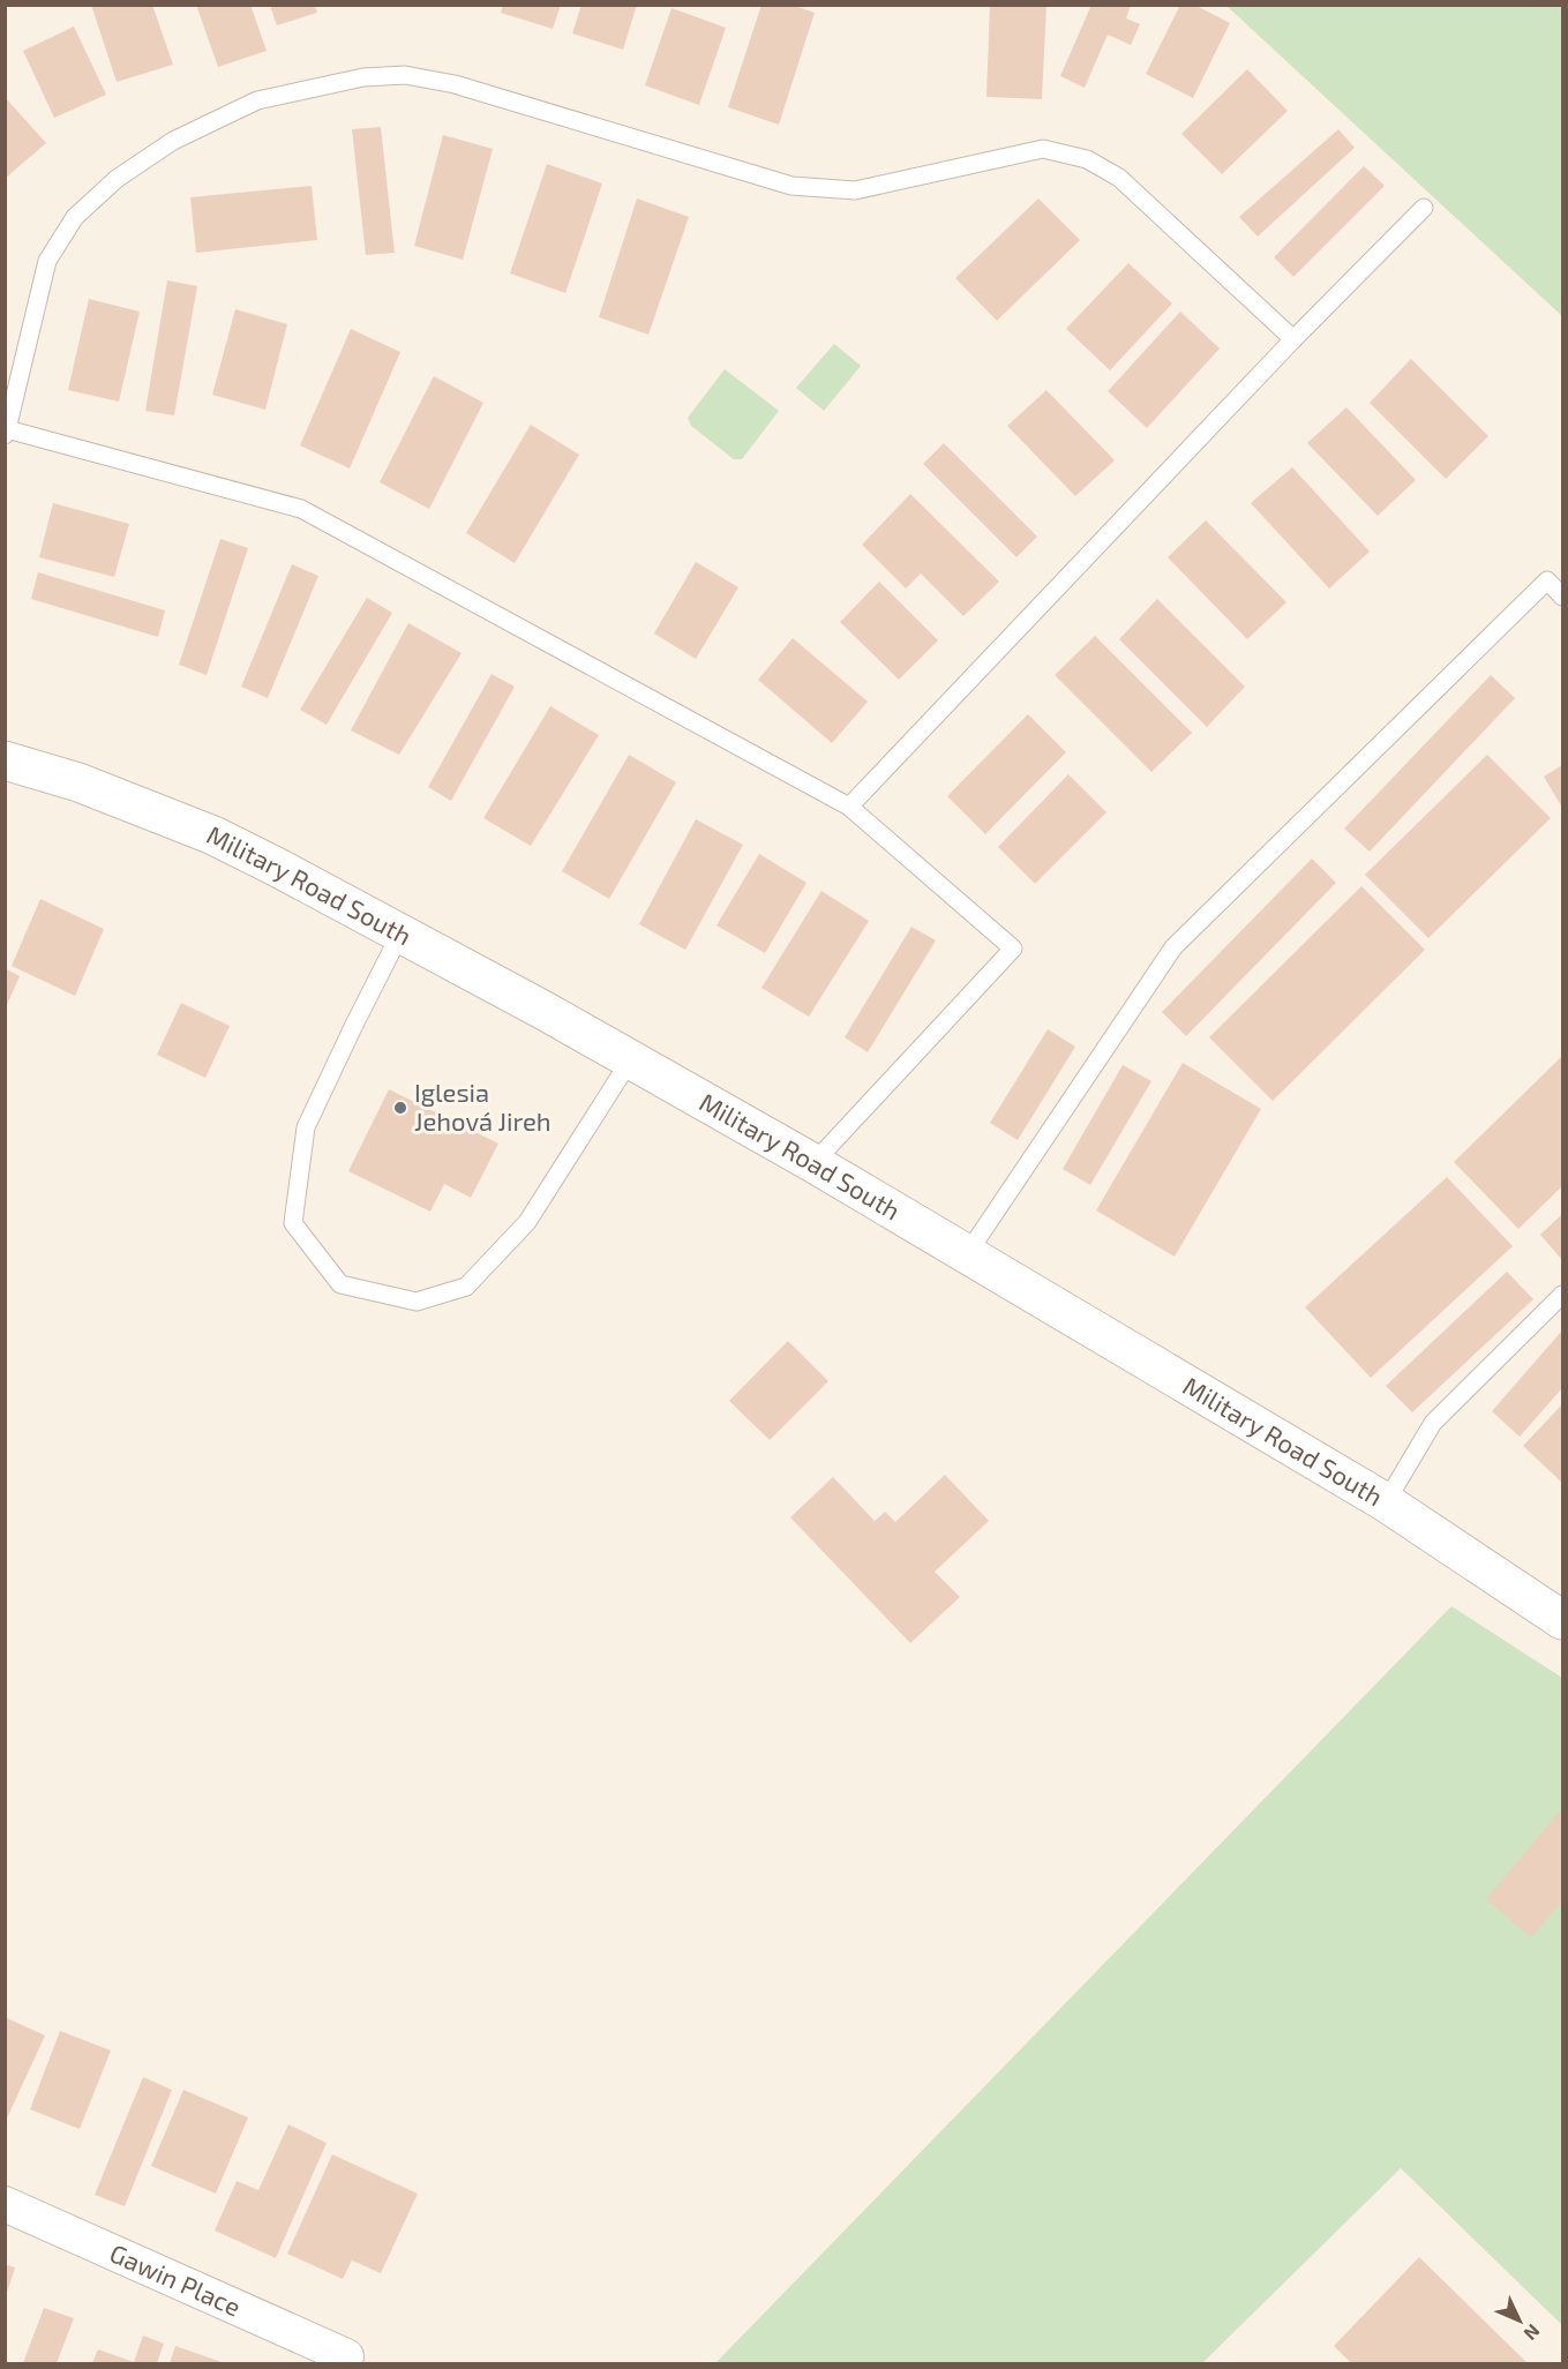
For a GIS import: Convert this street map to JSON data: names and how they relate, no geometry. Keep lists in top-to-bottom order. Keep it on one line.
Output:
{"streets":{"main road":["Military Road South"],"street":["Gawin Place"]},"places":["Iglesia Jehová Jireh"],"north":"bottom right"}
